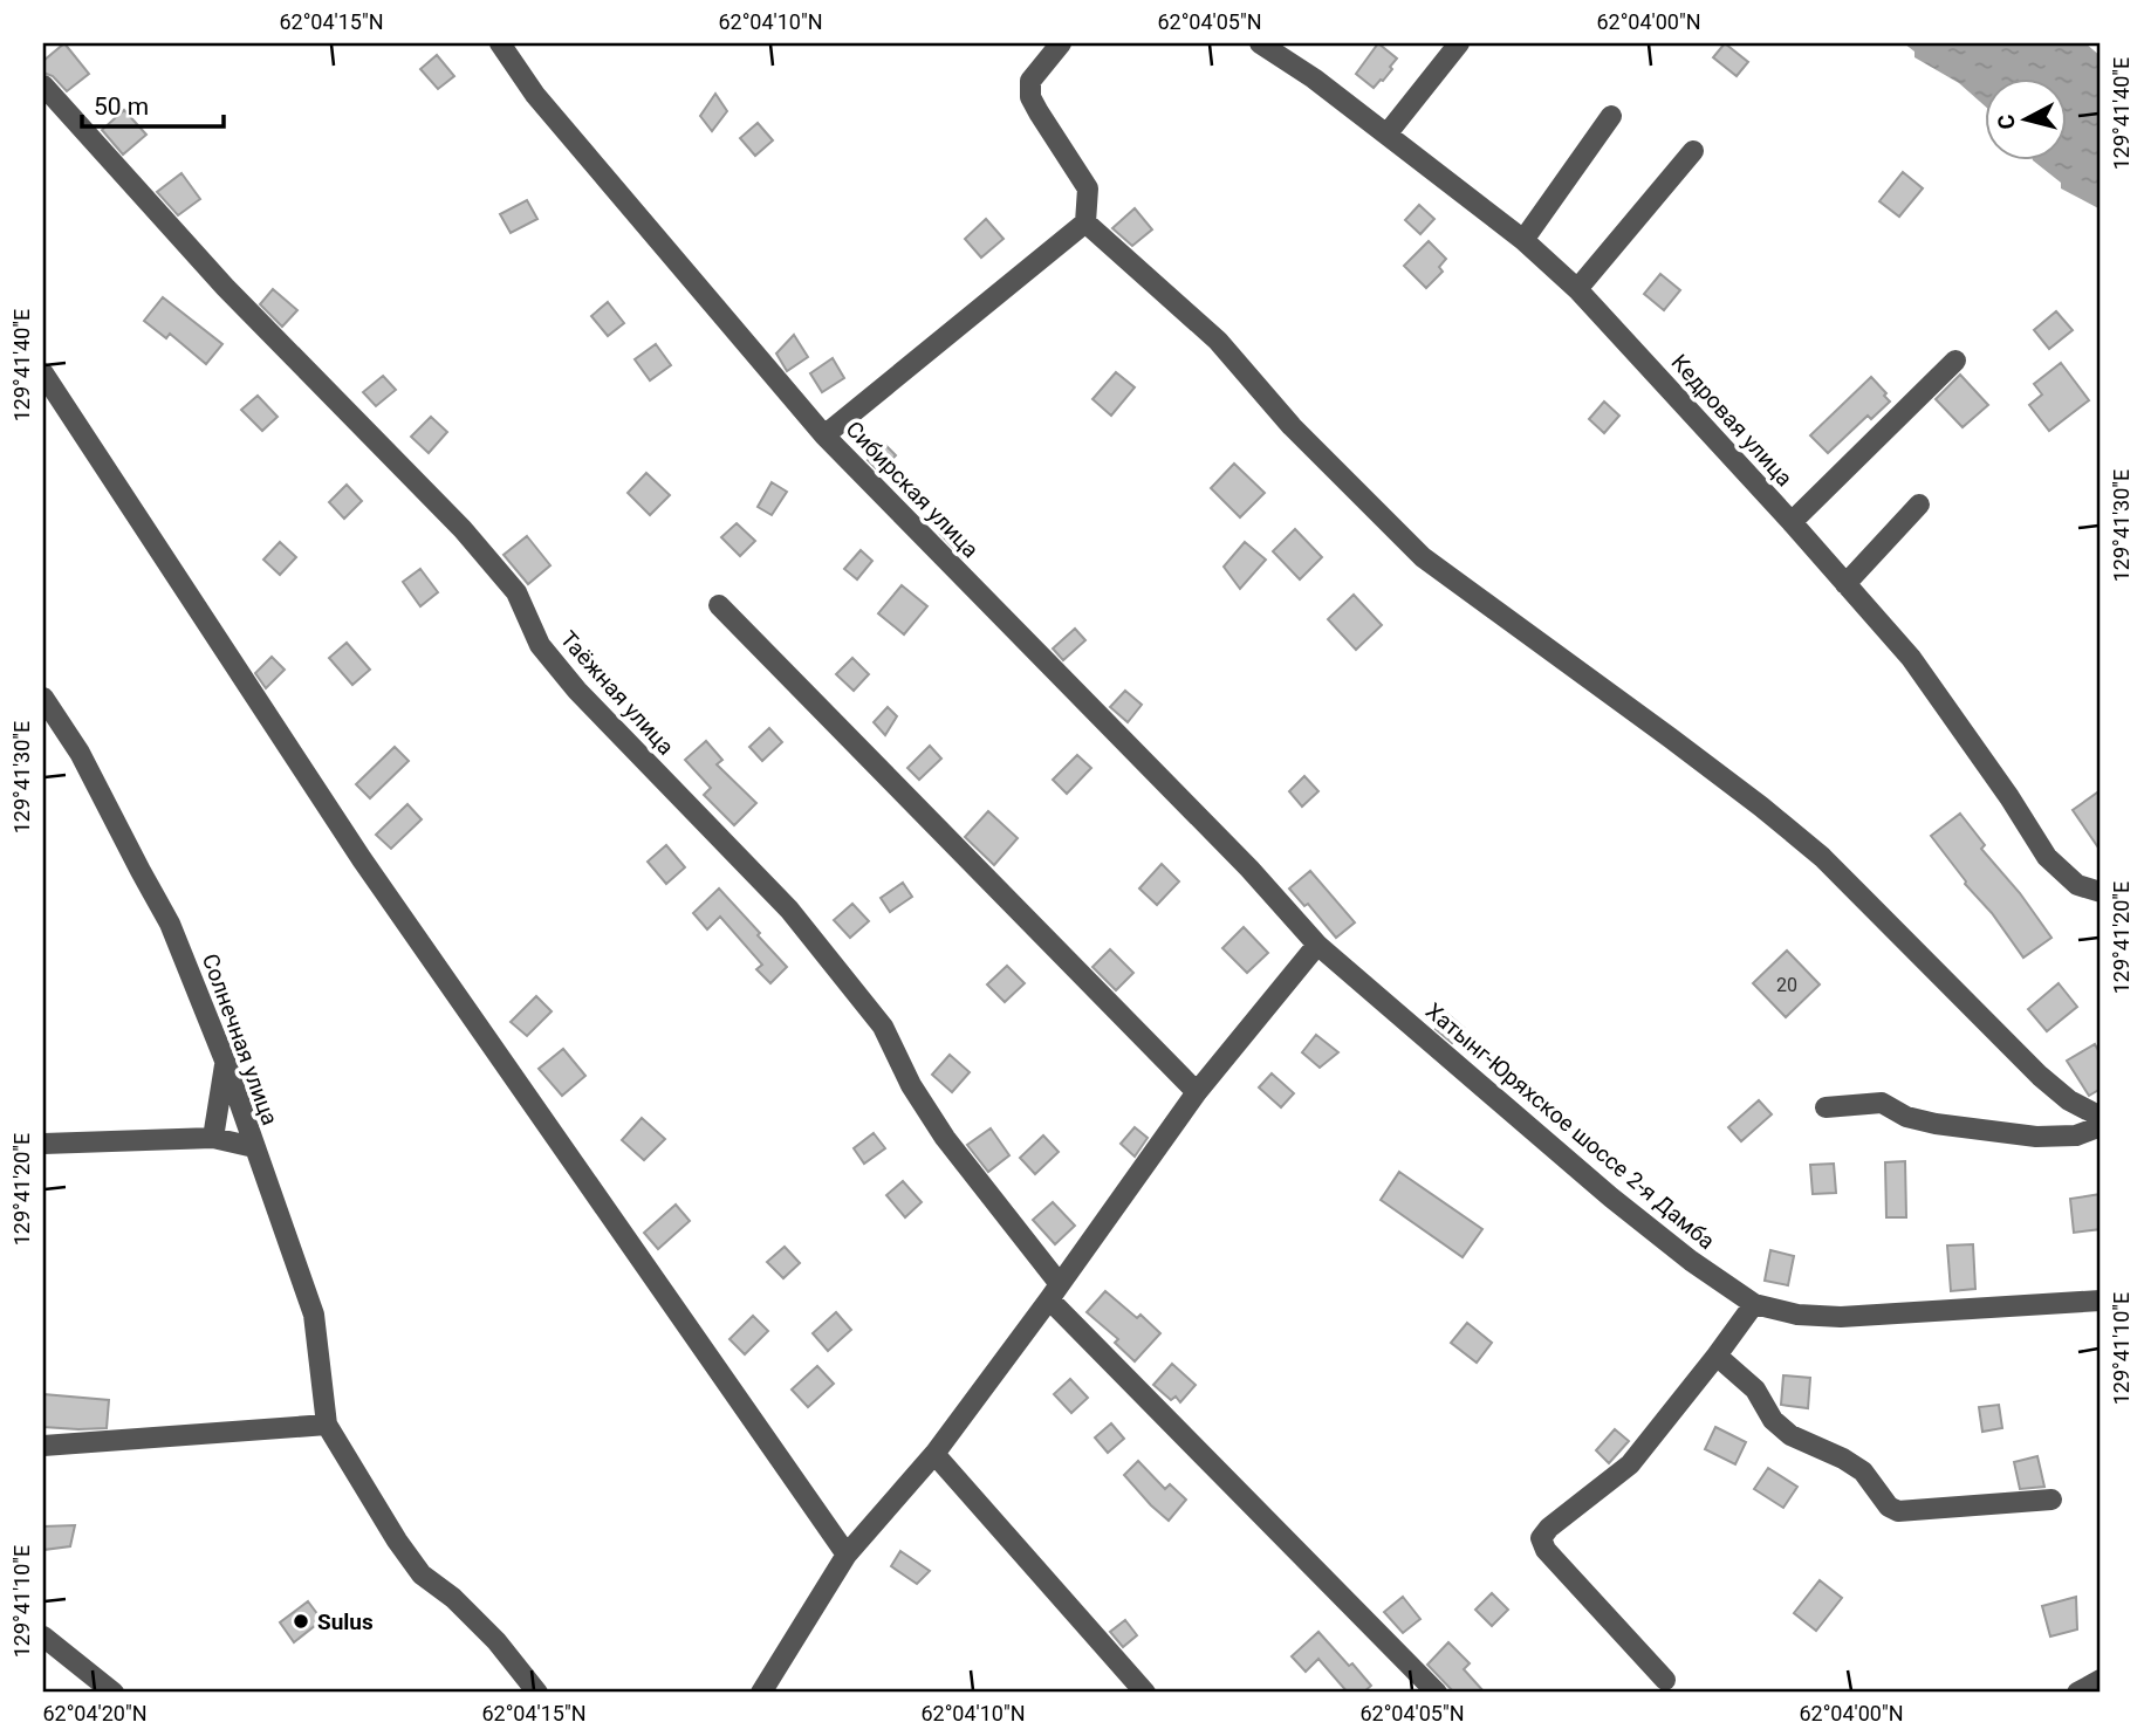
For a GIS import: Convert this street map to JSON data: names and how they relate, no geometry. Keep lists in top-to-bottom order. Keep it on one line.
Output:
{"streets":{"street":["Кедровая улица","Сибирская улица","Таёжная улица","Солнечная улица","Хатынг-Юряхское шоссе 2-я Дамба"]},"crossings":[["Сибирская улица","Хатынг-Юряхское шоссе 2-я Дамба"]],"places":["Sulus"],"house_numbers":["20"],"scale_bar":"50 m","north":"left","coordinates":["62°04'15\"N","62°04'10\"N","62°04'05\"N","62°04'00\"N","129°41'40\"E","129°41'30\"E","129°41'20\"E","129°41'10\"E","62°04'20\"N"]}
